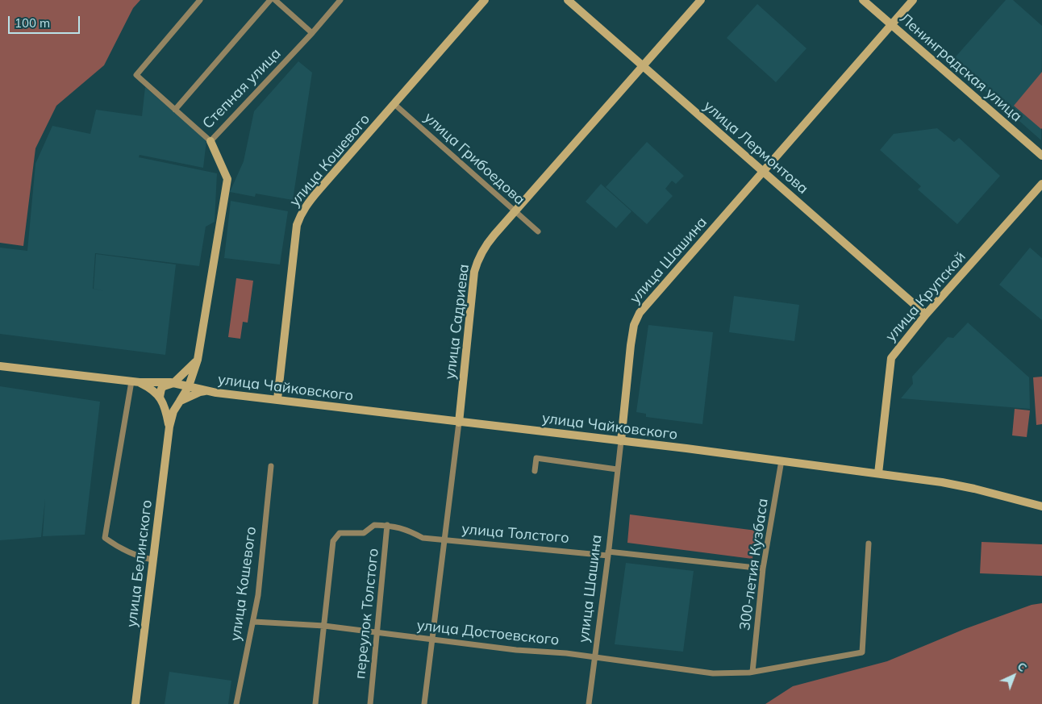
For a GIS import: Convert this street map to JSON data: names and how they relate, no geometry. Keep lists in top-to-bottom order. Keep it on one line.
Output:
{"streets":{"street":["Ленинградская улица","Степная улица","улица Лермонтова","улица Грибоедова","улица Кошевого","улица Шашина","улица Крупской","улица Садриева","улица Чайковского","улица Толстого","улица Белинского","300-летия Кузбаса","переулок Толстого","улица Достоевского"]},"crossings":[["Ленинградская улица","улица Шашина"],["улица Лермонтова","улица Шашина"],["улица Лермонтова","улица Крупской"],["улица Лермонтова","улица Садриева"],["улица Грибоедова","улица Кошевого"],["улица Грибоедова","улица Садриева"],["улица Кошевого","улица Чайковского"],["улица Кошевого","улица Достоевского"],["улица Шашина","улица Чайковского"],["улица Шашина","улица Толстого"],["улица Шашина","улица Достоевского"],["улица Крупской","улица Чайковского"],["улица Садриева","улица Чайковского"],["улица Садриева","улица Толстого"],["улица Садриева","улица Достоевского"],["улица Чайковского","300-летия Кузбаса"],["улица Толстого","300-летия Кузбаса"],["улица Толстого","переулок Толстого"],["300-летия Кузбаса","улица Достоевского"],["переулок Толстого","улица Достоевского"]],"scale_bar":"100 m","north":"top right"}
